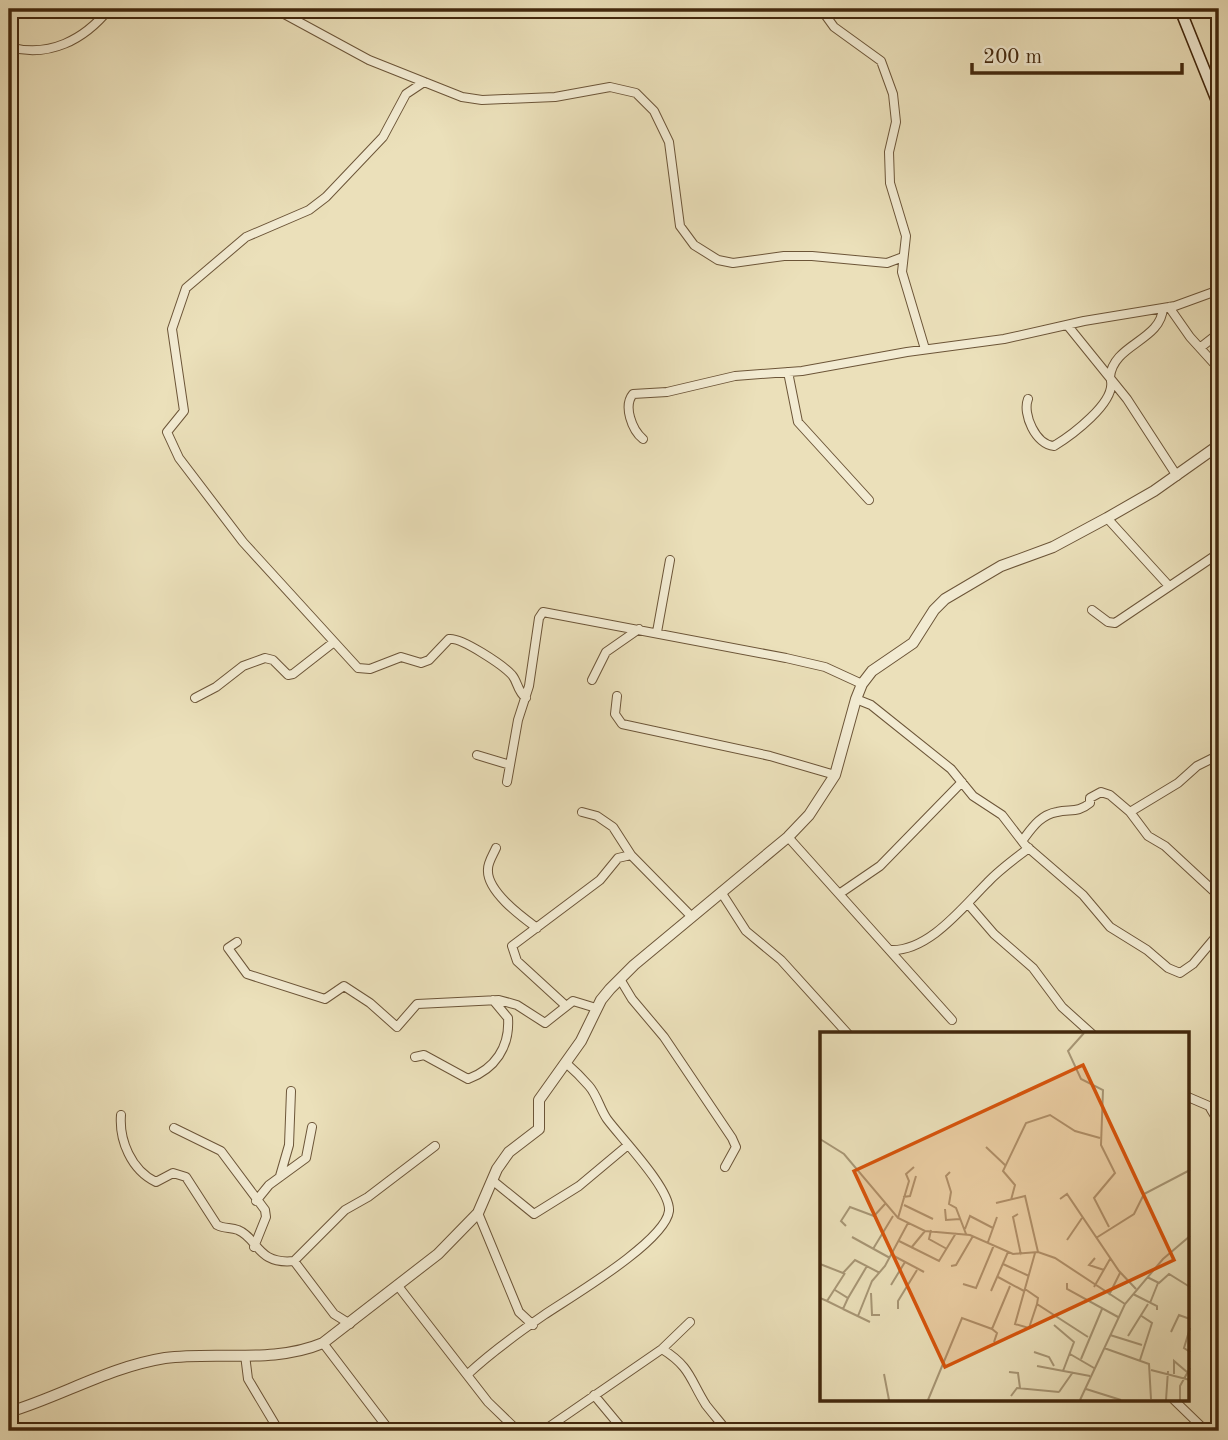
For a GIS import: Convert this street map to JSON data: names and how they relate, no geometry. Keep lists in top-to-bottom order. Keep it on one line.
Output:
{"scale_bar":"200 m"}
